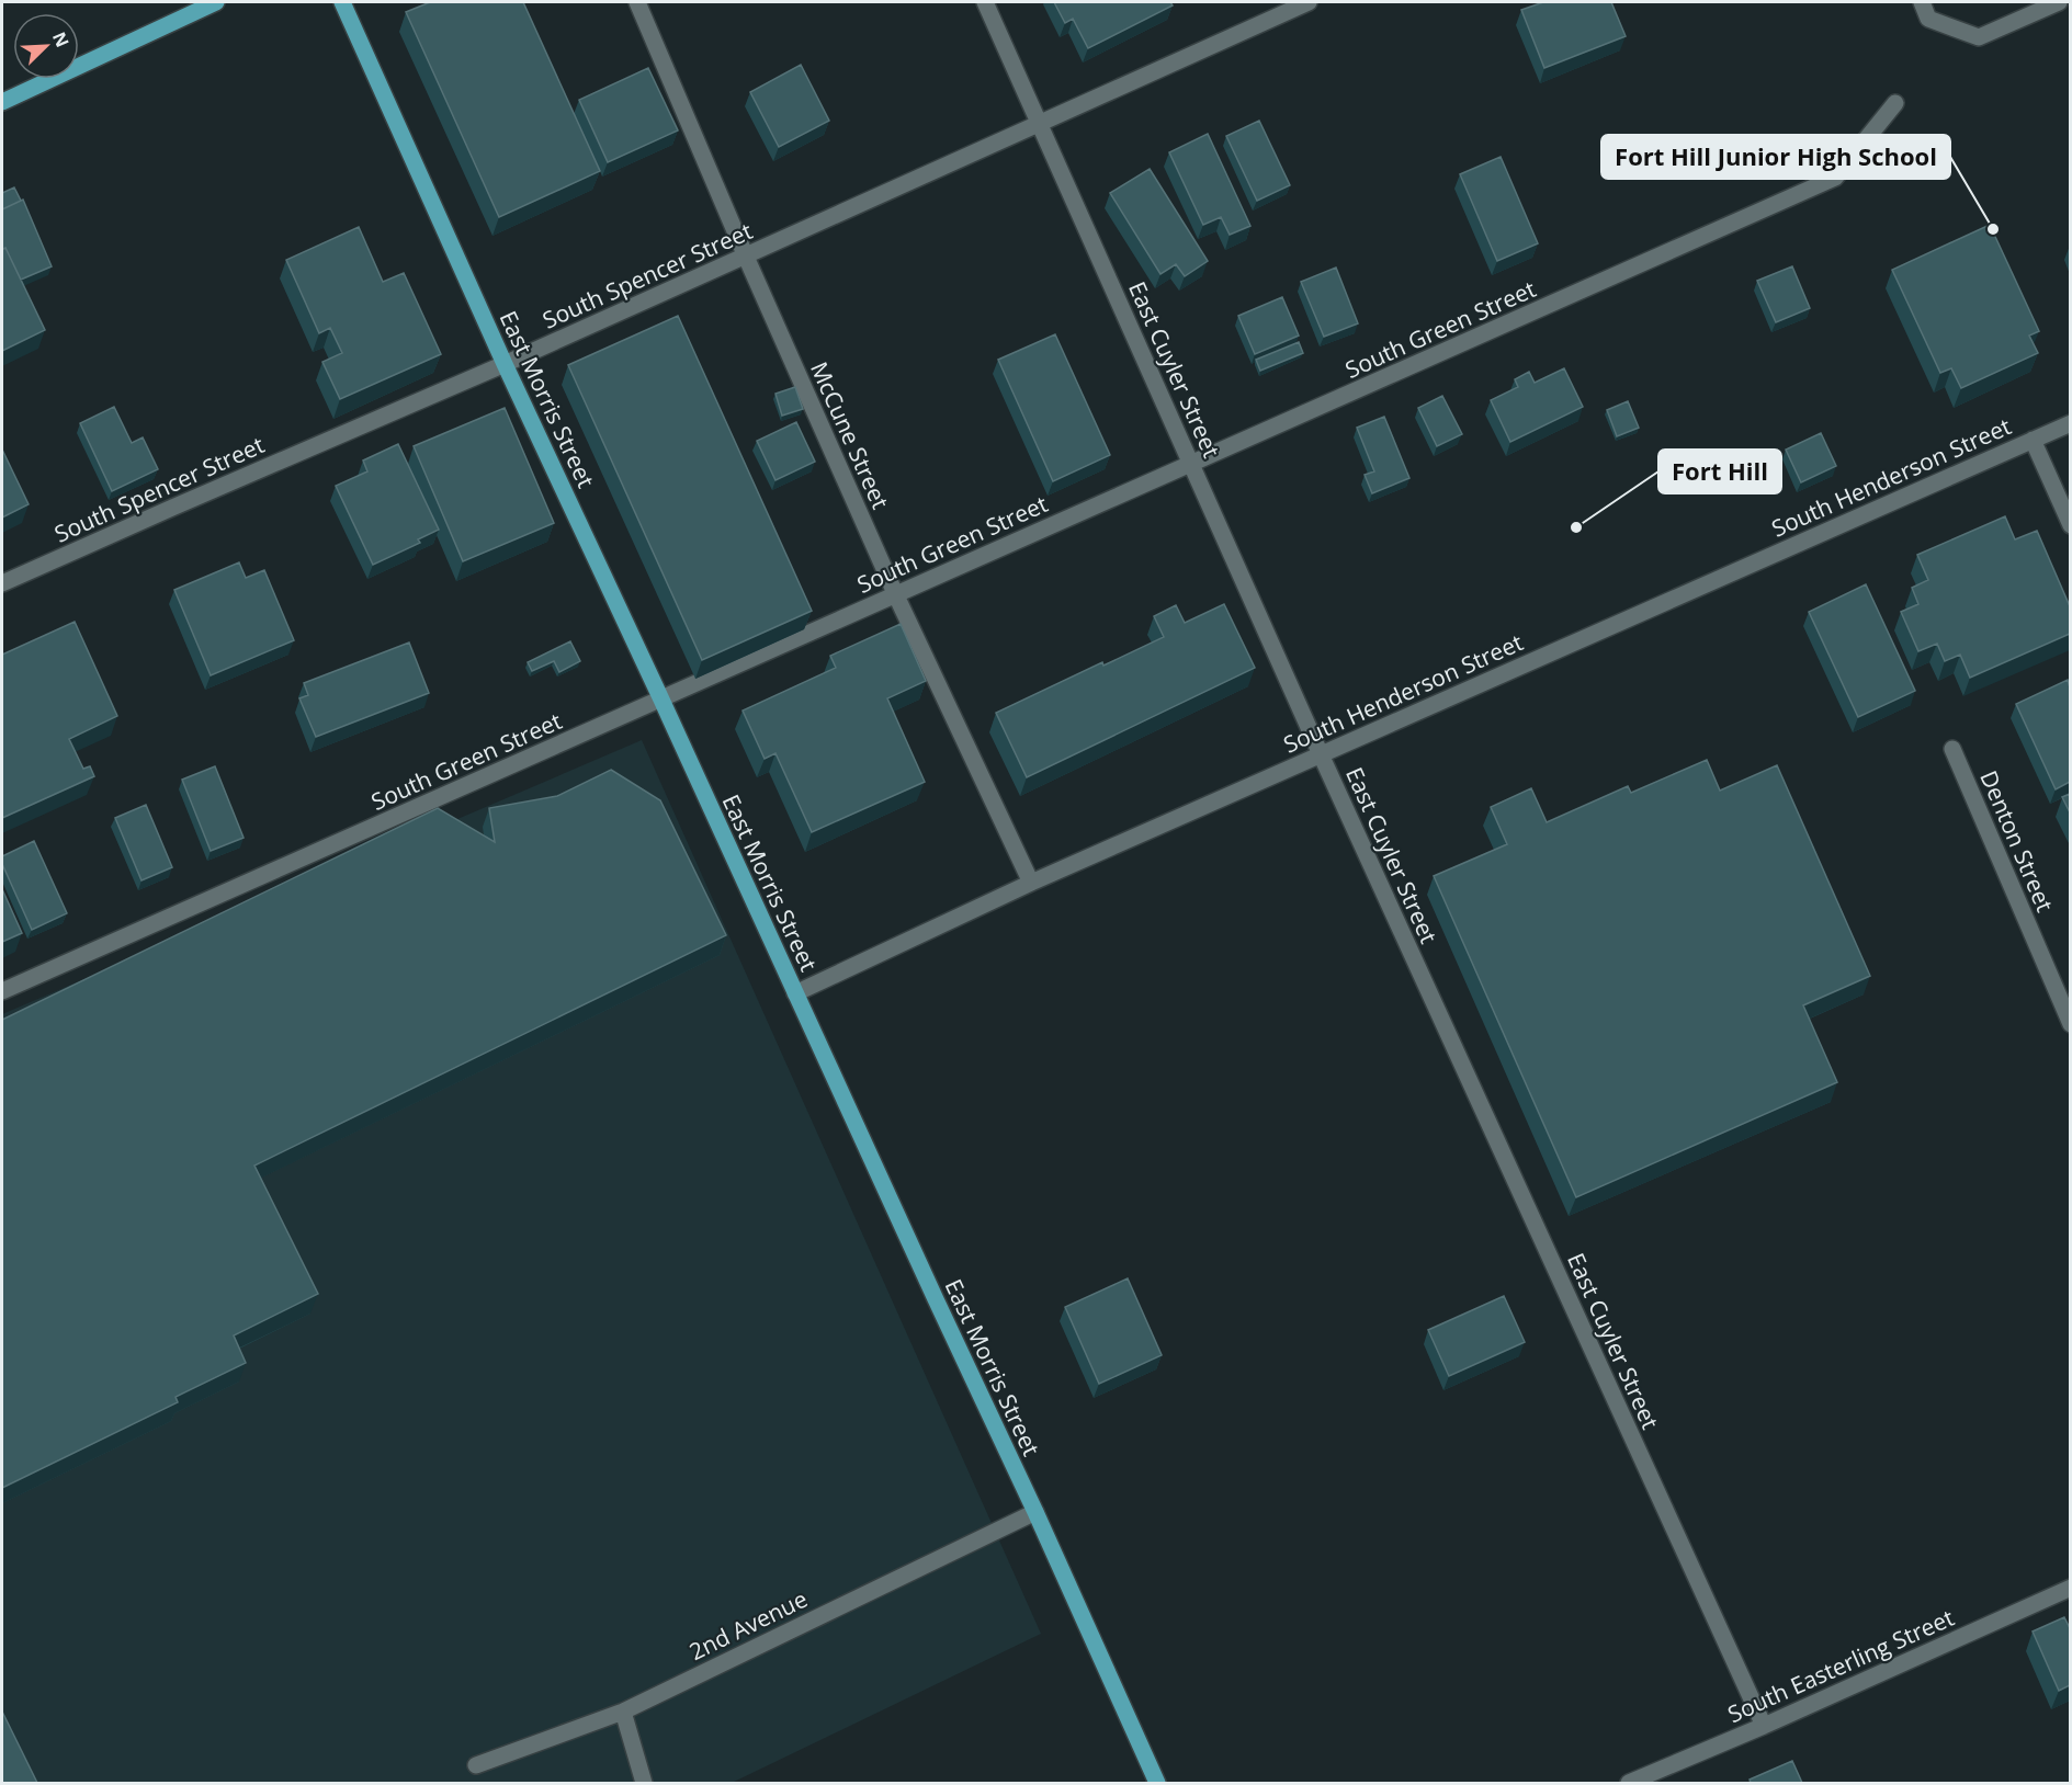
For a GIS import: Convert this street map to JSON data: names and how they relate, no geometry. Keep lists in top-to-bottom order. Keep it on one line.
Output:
{"streets":{"main road":["East Morris Street"],"street":["South Spencer Street","South Green Street","East Cuyler Street","McCune Street","South Henderson Street","Denton Street","2nd Avenue","South Easterling Street"]},"crossings":[["South Spencer Street","East Cuyler Street"],["South Spencer Street","East Morris Street"],["South Spencer Street","McCune Street"],["South Green Street","East Cuyler Street"],["South Green Street","East Morris Street"],["South Green Street","McCune Street"],["East Cuyler Street","South Henderson Street"],["East Cuyler Street","South Easterling Street"],["East Morris Street","South Henderson Street"],["East Morris Street","2nd Avenue"],["McCune Street","South Henderson Street"]],"places":["Fort Hill Junior High School","Fort Hill"],"north":"top right"}
